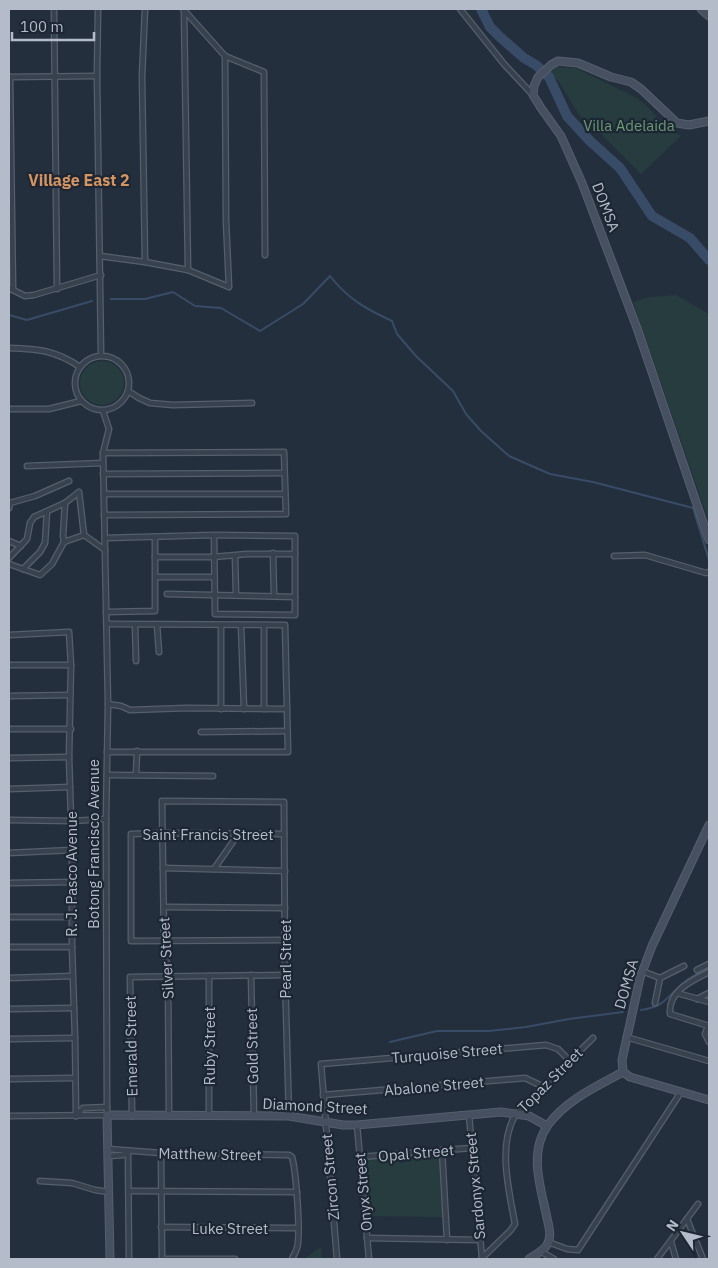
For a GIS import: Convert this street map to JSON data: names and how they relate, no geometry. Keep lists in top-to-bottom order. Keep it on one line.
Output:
{"streets":{"main road":["DOMSA","Botong Francisco Avenue","Diamond Street"],"street":["Saint Francis Street","R. J. Pasco Avenue","Silver Street","Pearl Street","Emerald Street","Ruby Street","Gold Street","Turquoise Street","Topaz Street","Abalone Street","Opal Street","Matthew Street","Zircon Street","Sardonyx Street","Onyx Street","Luke Street"]},"crossings":[["Saint Francis Street","Silver Street"],["Saint Francis Street","Pearl Street"],["Botong Francisco Avenue","Diamond Street"],["Botong Francisco Avenue","Matthew Street"],["Silver Street","Pearl Street"],["Silver Street","Emerald Street"],["Silver Street","Diamond Street"],["Pearl Street","Diamond Street"],["Emerald Street","Diamond Street"],["Ruby Street","Diamond Street"],["Gold Street","Diamond Street"],["Turquoise Street","Topaz Street"],["Turquoise Street","Zircon Street"],["Topaz Street","Abalone Street"],["Topaz Street","Diamond Street"],["Topaz Street","Sardonyx Street"],["Abalone Street","Zircon Street"],["Diamond Street","Zircon Street"],["Diamond Street","Sardonyx Street"],["Diamond Street","Onyx Street"],["Opal Street","Sardonyx Street"],["Opal Street","Onyx Street"]],"districts":["Village East 2"],"parks":["Villa Adelaida"],"scale_bar":"100 m","north":"top left"}
